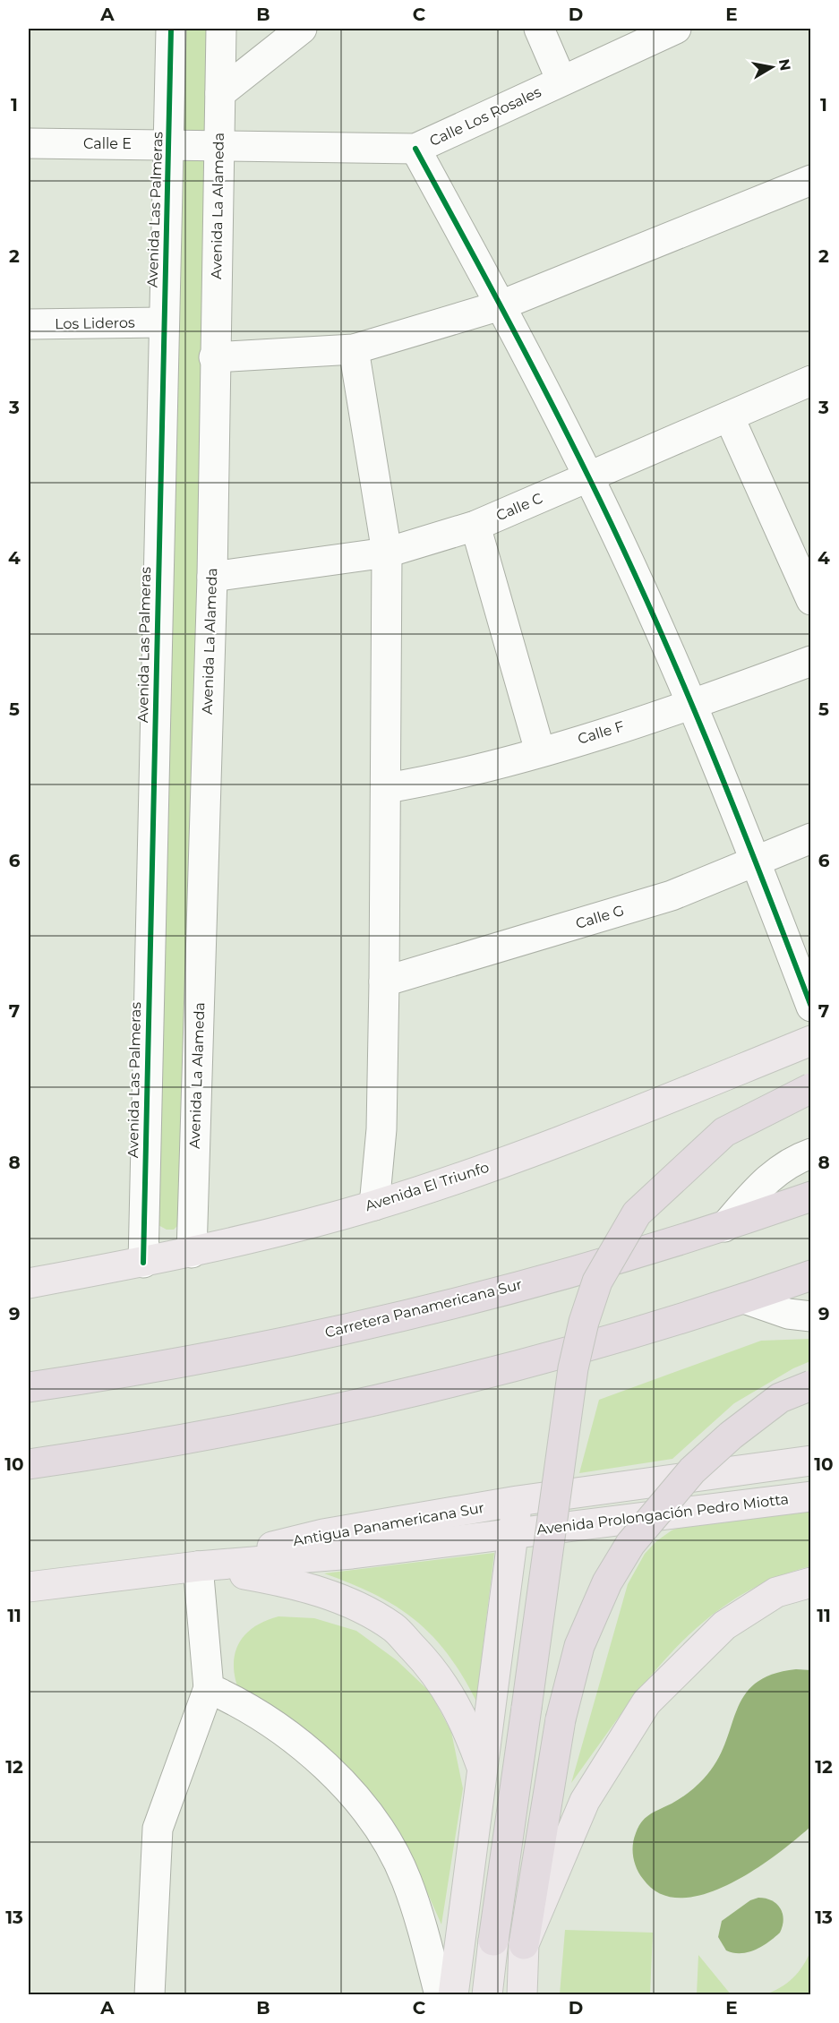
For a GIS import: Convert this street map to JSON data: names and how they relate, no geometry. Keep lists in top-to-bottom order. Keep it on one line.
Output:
{"streets":{"highway":["Carretera Panamericana Sur"],"main road":["Avenida El Triunfo","Avenida Prolongación Pedro Miotta","Antigua Panamericana Sur"],"street":["Calle Los Rosales","Calle E","Avenida La Alameda","Avenida Las Palmeras","Los Lideros","Calle C","Calle F","Calle G"]},"crossings":[["Calle Los Rosales","Calle E"],["Calle Los Rosales","Avenida La Alameda"],["Calle E","Avenida La Alameda"],["Calle E","Avenida Las Palmeras"],["Avenida La Alameda","Calle C"],["Avenida La Alameda","Avenida El Triunfo"],["Avenida Las Palmeras","Los Lideros"],["Avenida Las Palmeras","Avenida El Triunfo"],["Avenida Prolongación Pedro Miotta","Antigua Panamericana Sur"]],"north":"right","grid":{"columns":["A","B","C","D","E"],"rows":["1","2","3","4","5","6","7","8","9","10","11","12","13"]}}
